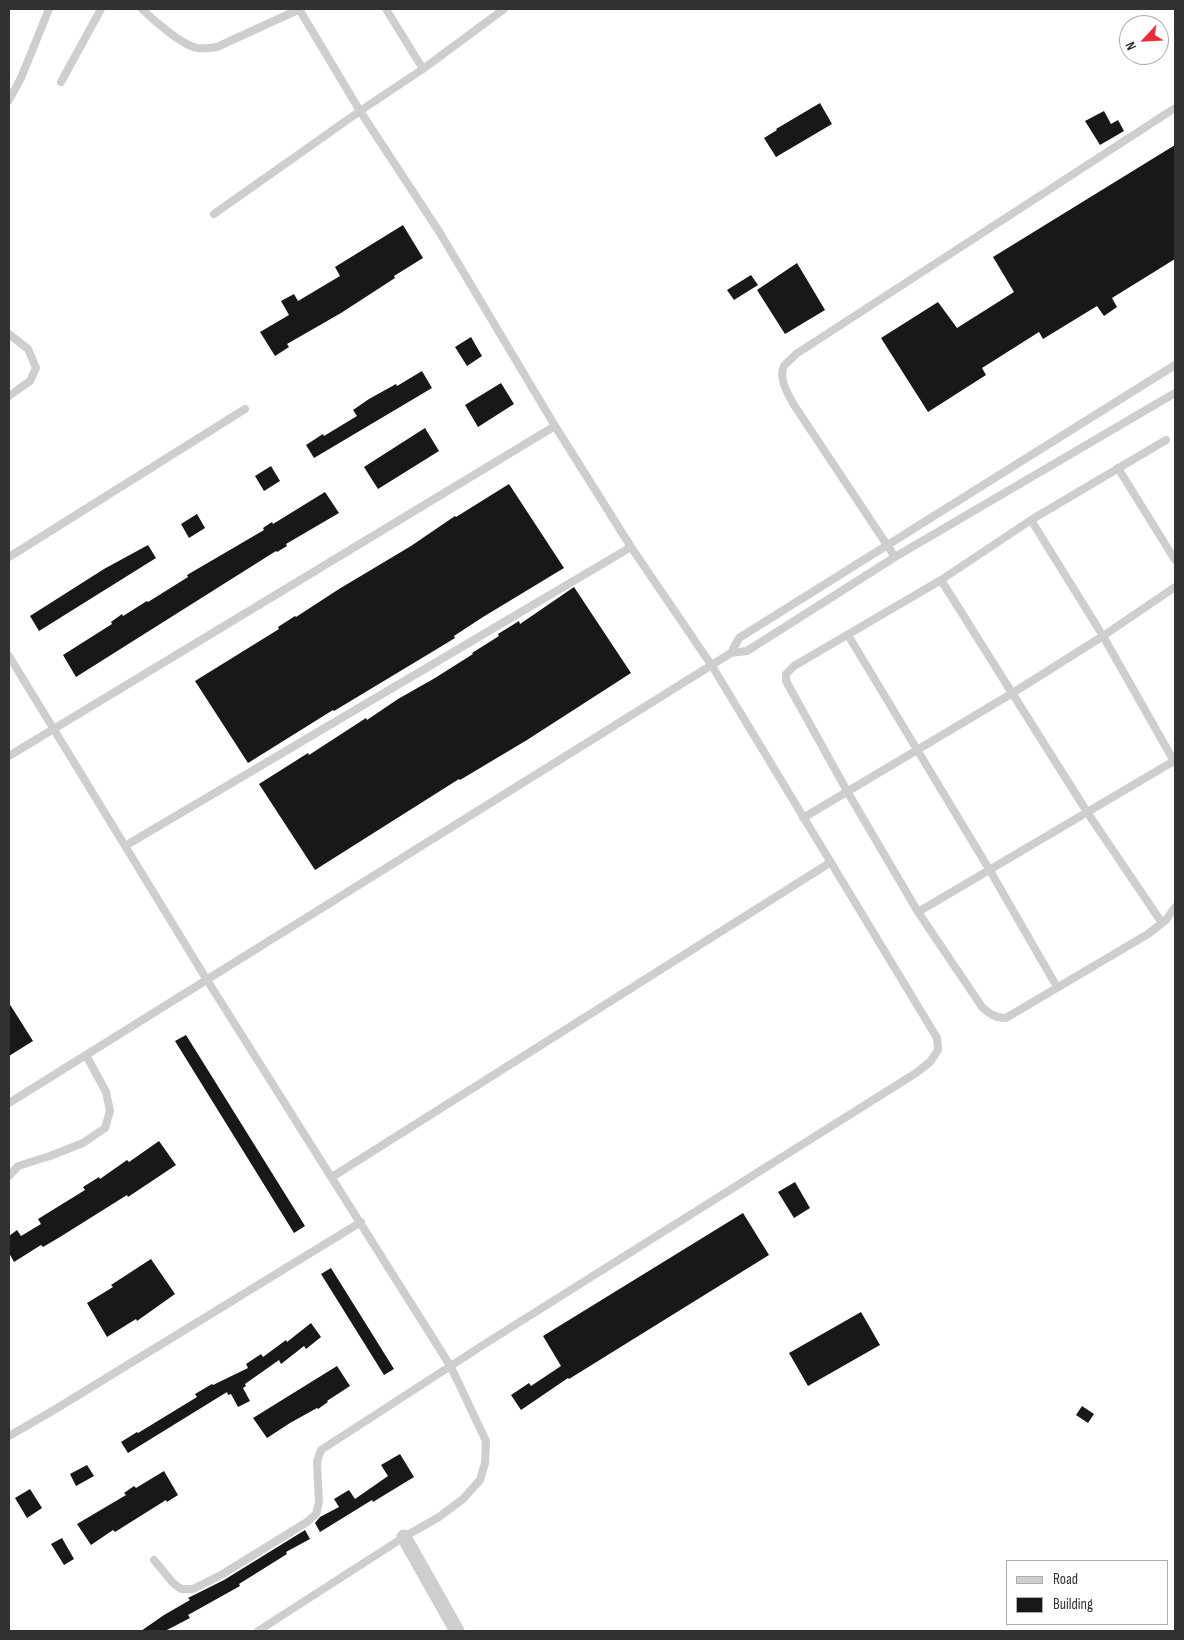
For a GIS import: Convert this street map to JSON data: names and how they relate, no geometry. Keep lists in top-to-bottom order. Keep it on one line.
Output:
{"legend":["Road","Building"],"north":"bottom left"}
